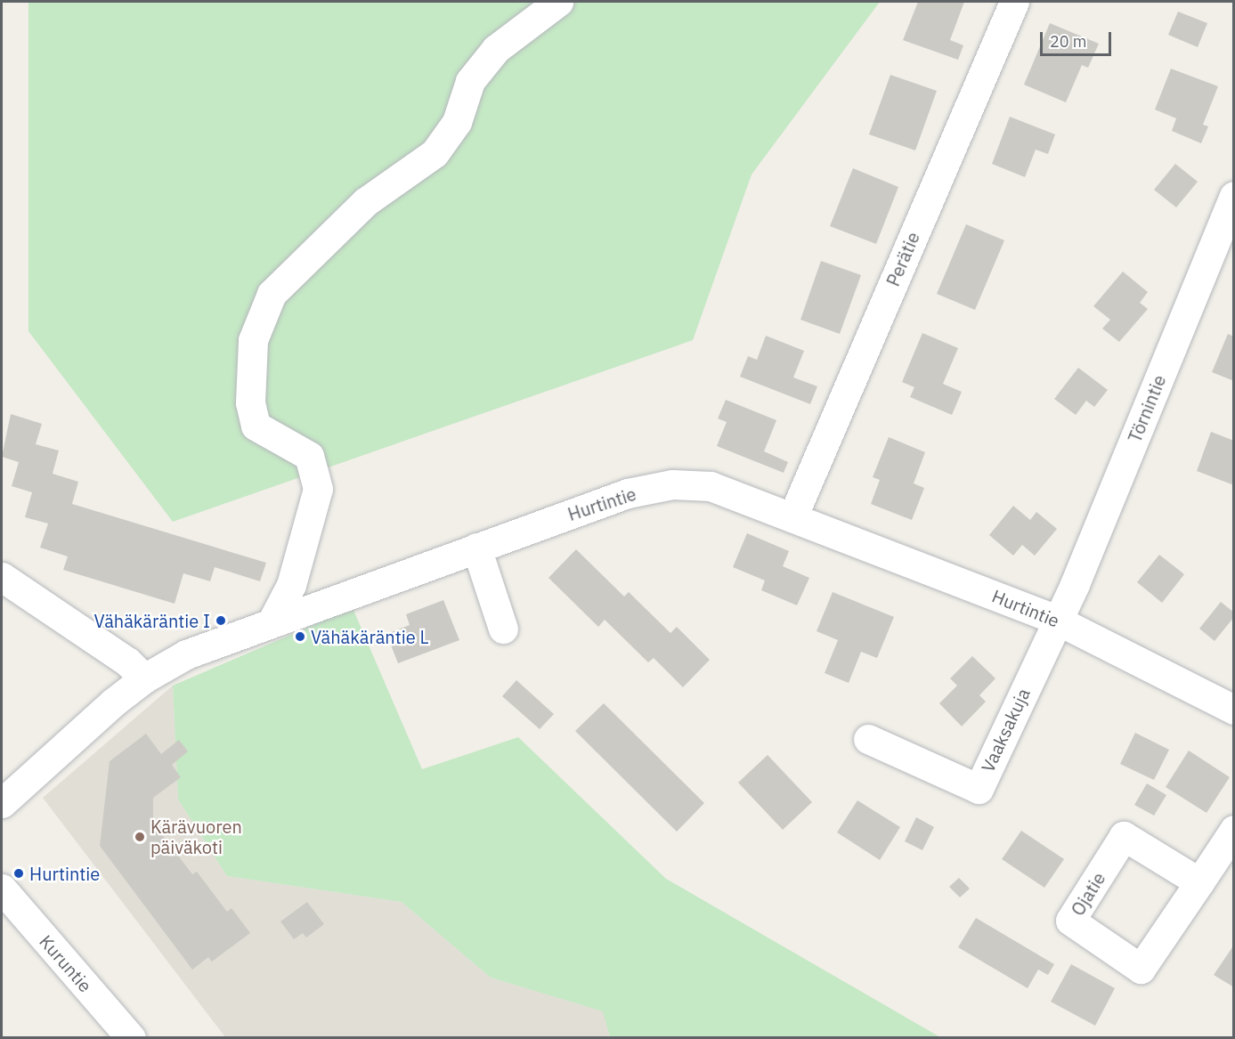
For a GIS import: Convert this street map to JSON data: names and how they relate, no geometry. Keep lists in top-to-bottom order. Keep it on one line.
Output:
{"streets":{"street":["Perätie","Törnintie","Hurtintie","Vaaksakuja","Ojatie","Kuruntie"]},"crossings":[["Perätie","Hurtintie"],["Törnintie","Hurtintie"],["Törnintie","Vaaksakuja"],["Hurtintie","Vaaksakuja"]],"places":["Vähäkäräntie I","Vähäkäräntie L","Kärävuoren päiväkoti","Hurtintie"],"scale_bar":"20 m"}
